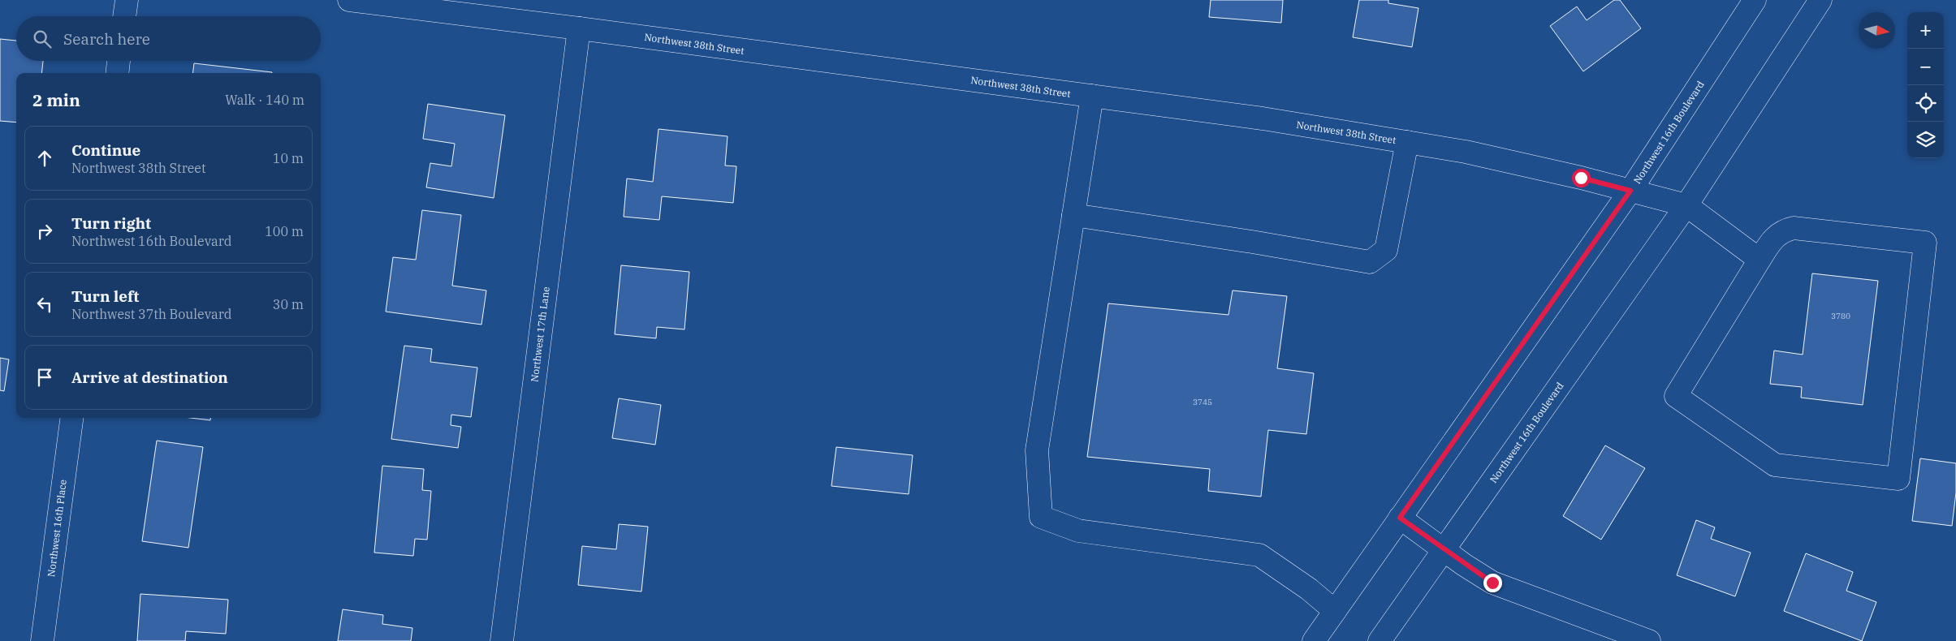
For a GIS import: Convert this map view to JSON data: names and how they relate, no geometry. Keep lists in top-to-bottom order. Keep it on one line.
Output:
{"streets":{"street":["Northwest 38th Street","Northwest 16th Boulevard","Northwest 17th Lane","Northwest 16th Place"]},"crossings":[["Northwest 38th Street","Northwest 16th Boulevard"],["Northwest 38th Street","Northwest 17th Lane"]],"house_numbers":["3780","3745"],"north":"right","page":{"map_buttons":["+","−"],"search":"Search here","heading":["2 min","Walk · 140 m"],"list":[["Continue","Northwest 38th Street","10 m"],["Turn right","Northwest 16th Boulevard","100 m"],["Turn left","Northwest 37th Boulevard","30 m"],"Arrive at destination"]}}
